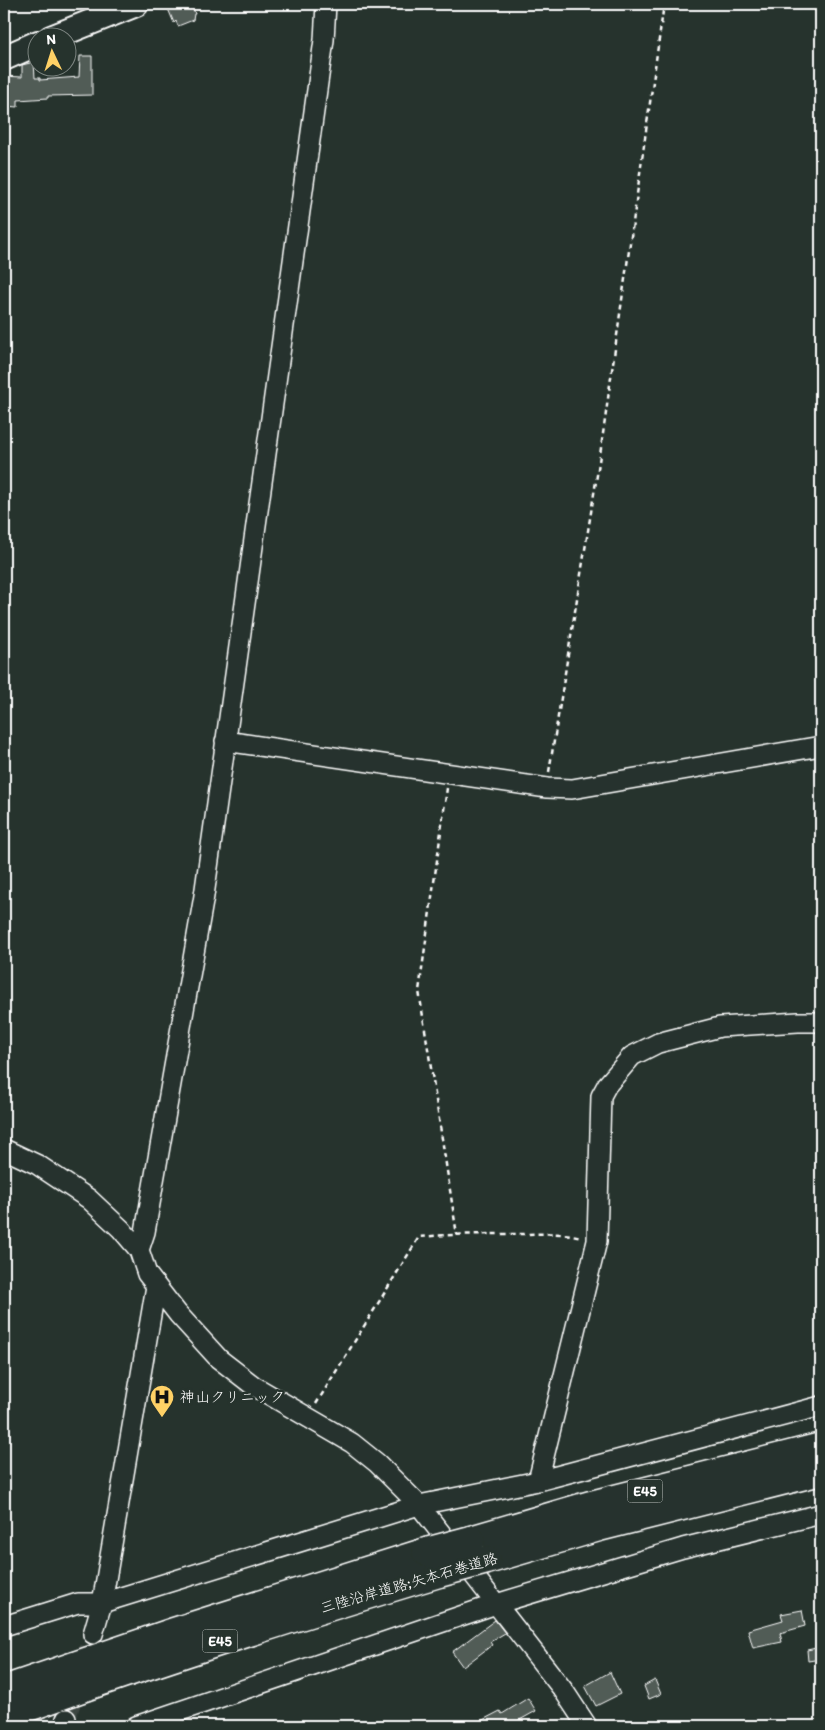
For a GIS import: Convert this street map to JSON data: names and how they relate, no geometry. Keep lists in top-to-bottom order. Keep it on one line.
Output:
{"streets":{"highway":["E45","三陸沿岸道路;矢本石巻道路"]},"places":{"hospital":["神山クリニック"]},"north":"top"}
